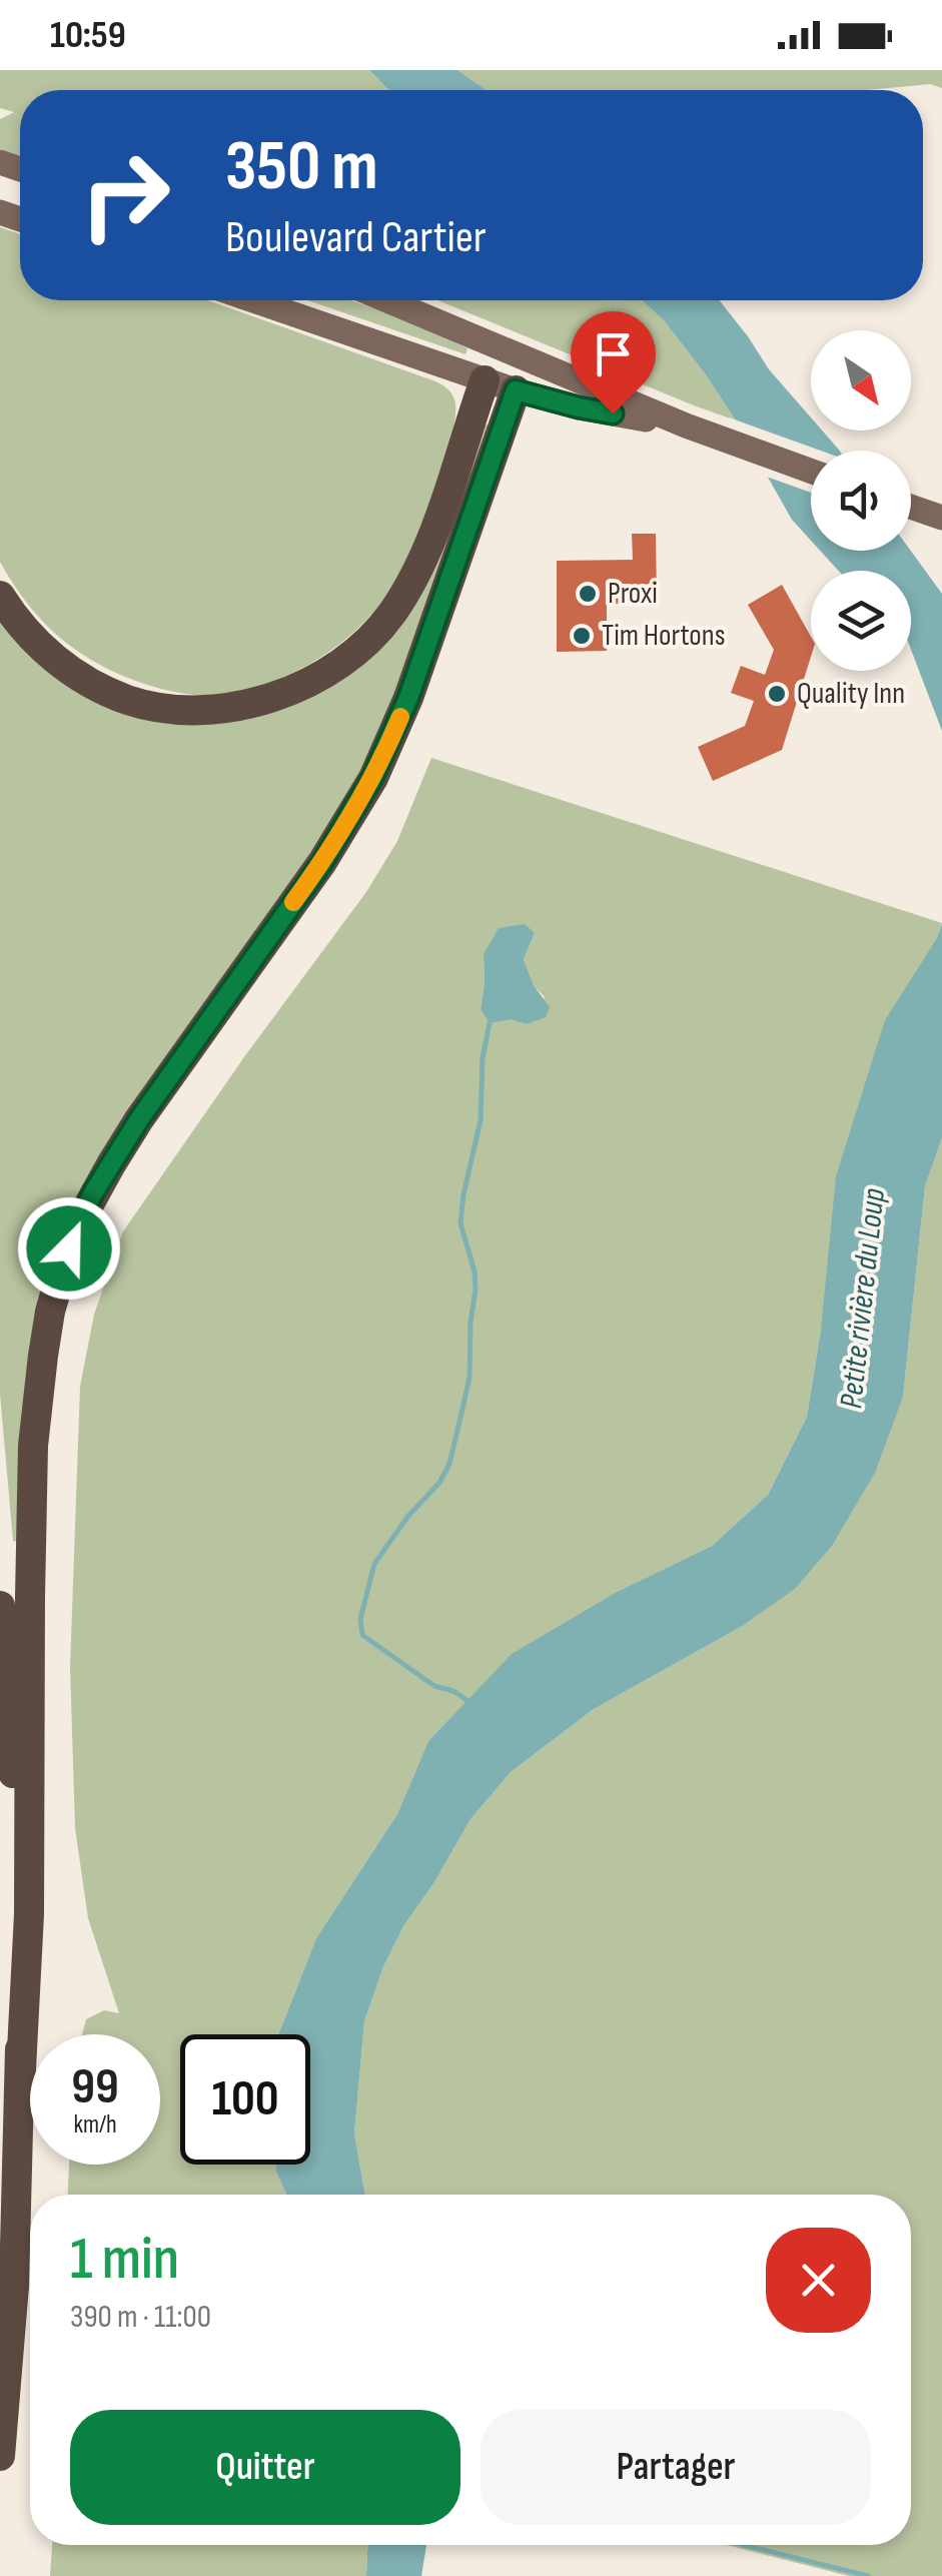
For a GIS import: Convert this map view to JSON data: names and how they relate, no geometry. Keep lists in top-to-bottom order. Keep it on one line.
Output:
{"water":["Petite rivière du Loup"],"places":["Proxi","Tim Hortons","Quality Inn"],"north":"bottom right","page":{"status":"10:59","turn":["350 m","Boulevard Cartier"],"speed":"99 km/h","limit":"100","heading":["1 min","390 m · 11:00"],"buttons":["Quitter","Partager"]}}
